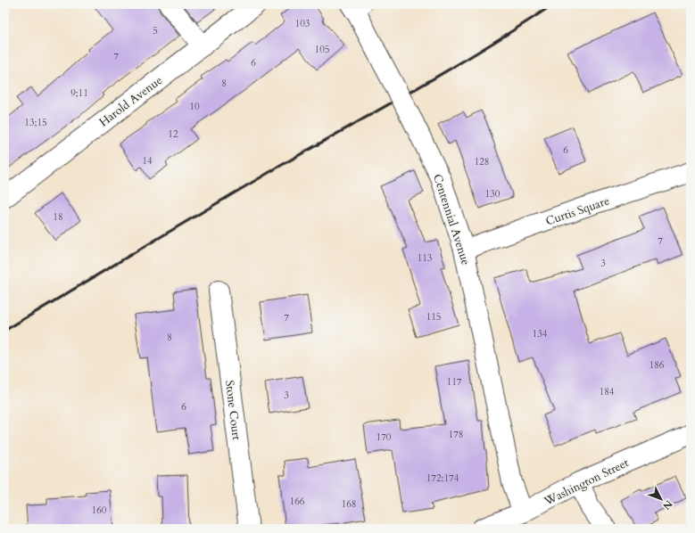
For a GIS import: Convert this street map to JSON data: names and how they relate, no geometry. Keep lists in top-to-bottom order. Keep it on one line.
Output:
{"streets":{"street":["Harold Avenue","Curtis Square","Centennial Avenue","Stone Court","Washington Street"]},"crossings":[["Curtis Square","Centennial Avenue"],["Centennial Avenue","Washington Street"]],"house_numbers":["103","5","105","7","6","8","9;11","10","13;15","12","6","14","128","130","18","7","113","3","115","7","134","8","186","117","184","3","6","178","170","172;174","166","168","160"],"north":"bottom right"}
